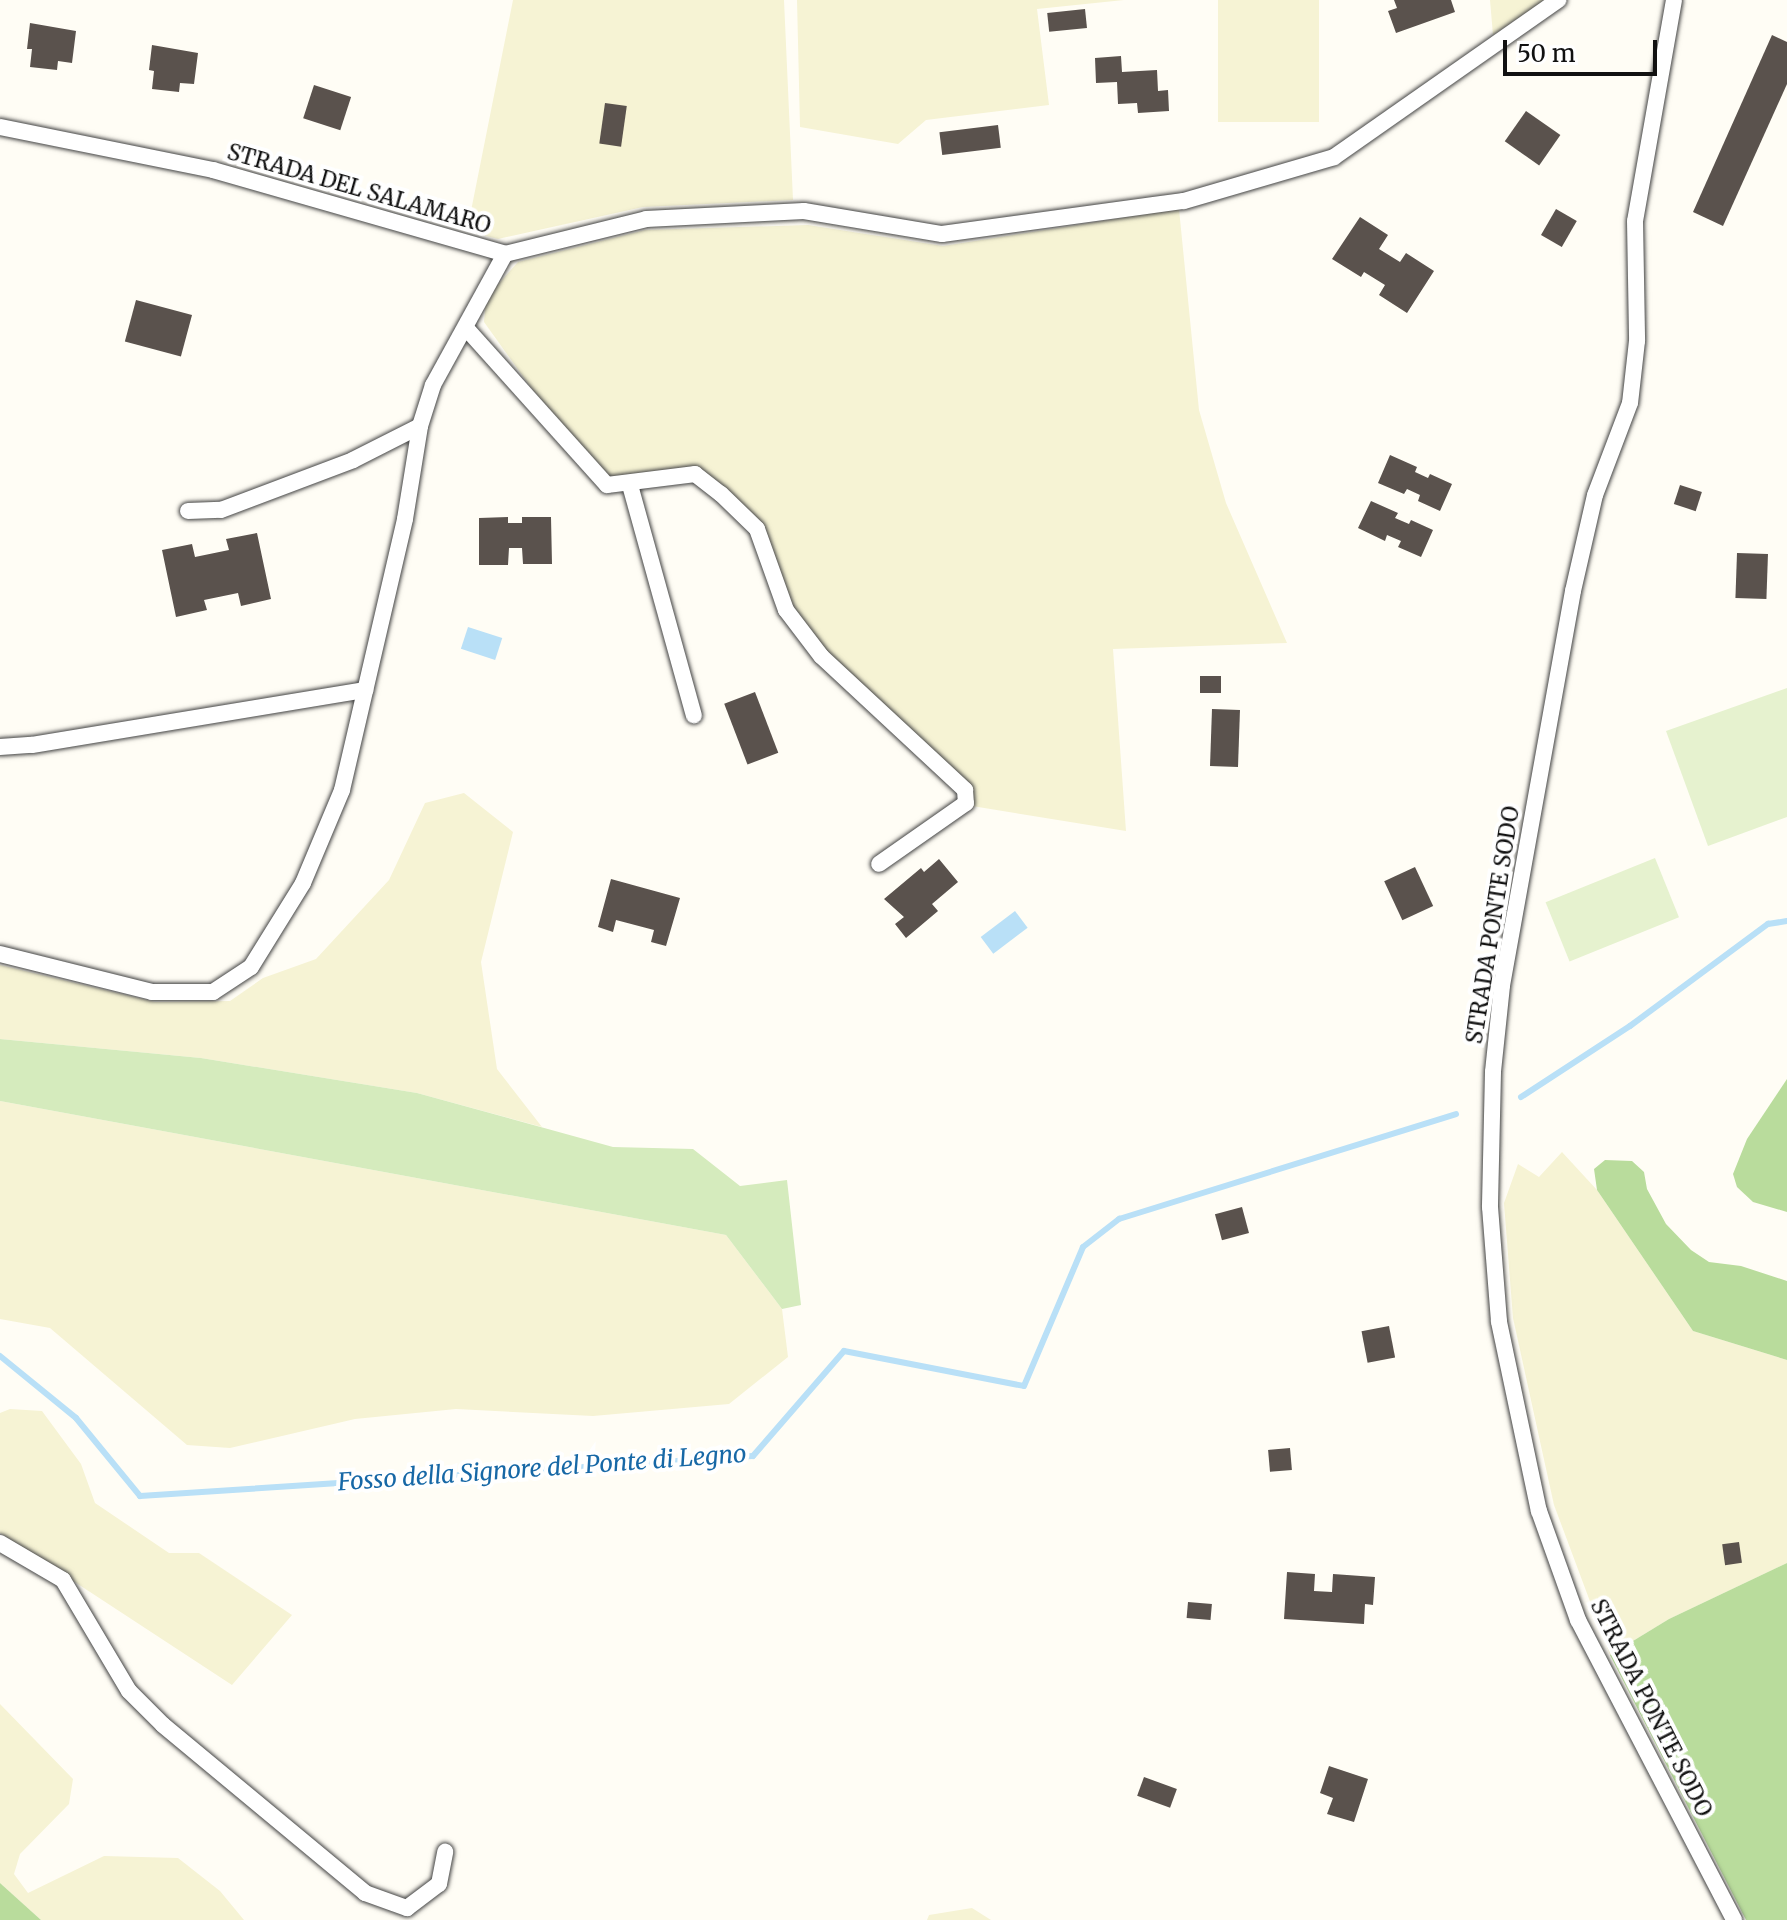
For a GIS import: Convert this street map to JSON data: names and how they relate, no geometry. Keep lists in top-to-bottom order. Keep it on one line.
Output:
{"streets":{"street":["STRADA DEL SALAMARO","STRADA PONTE SODO"]},"water":["Fosso della Signore del Ponte di Legno"],"scale_bar":"50 m"}
